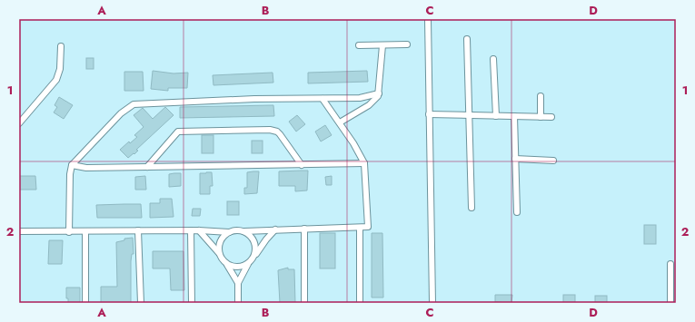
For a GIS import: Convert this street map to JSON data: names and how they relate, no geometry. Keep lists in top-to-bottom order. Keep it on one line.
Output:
{"grid":{"columns":["A","B","C","D"],"rows":["1","2"]}}
